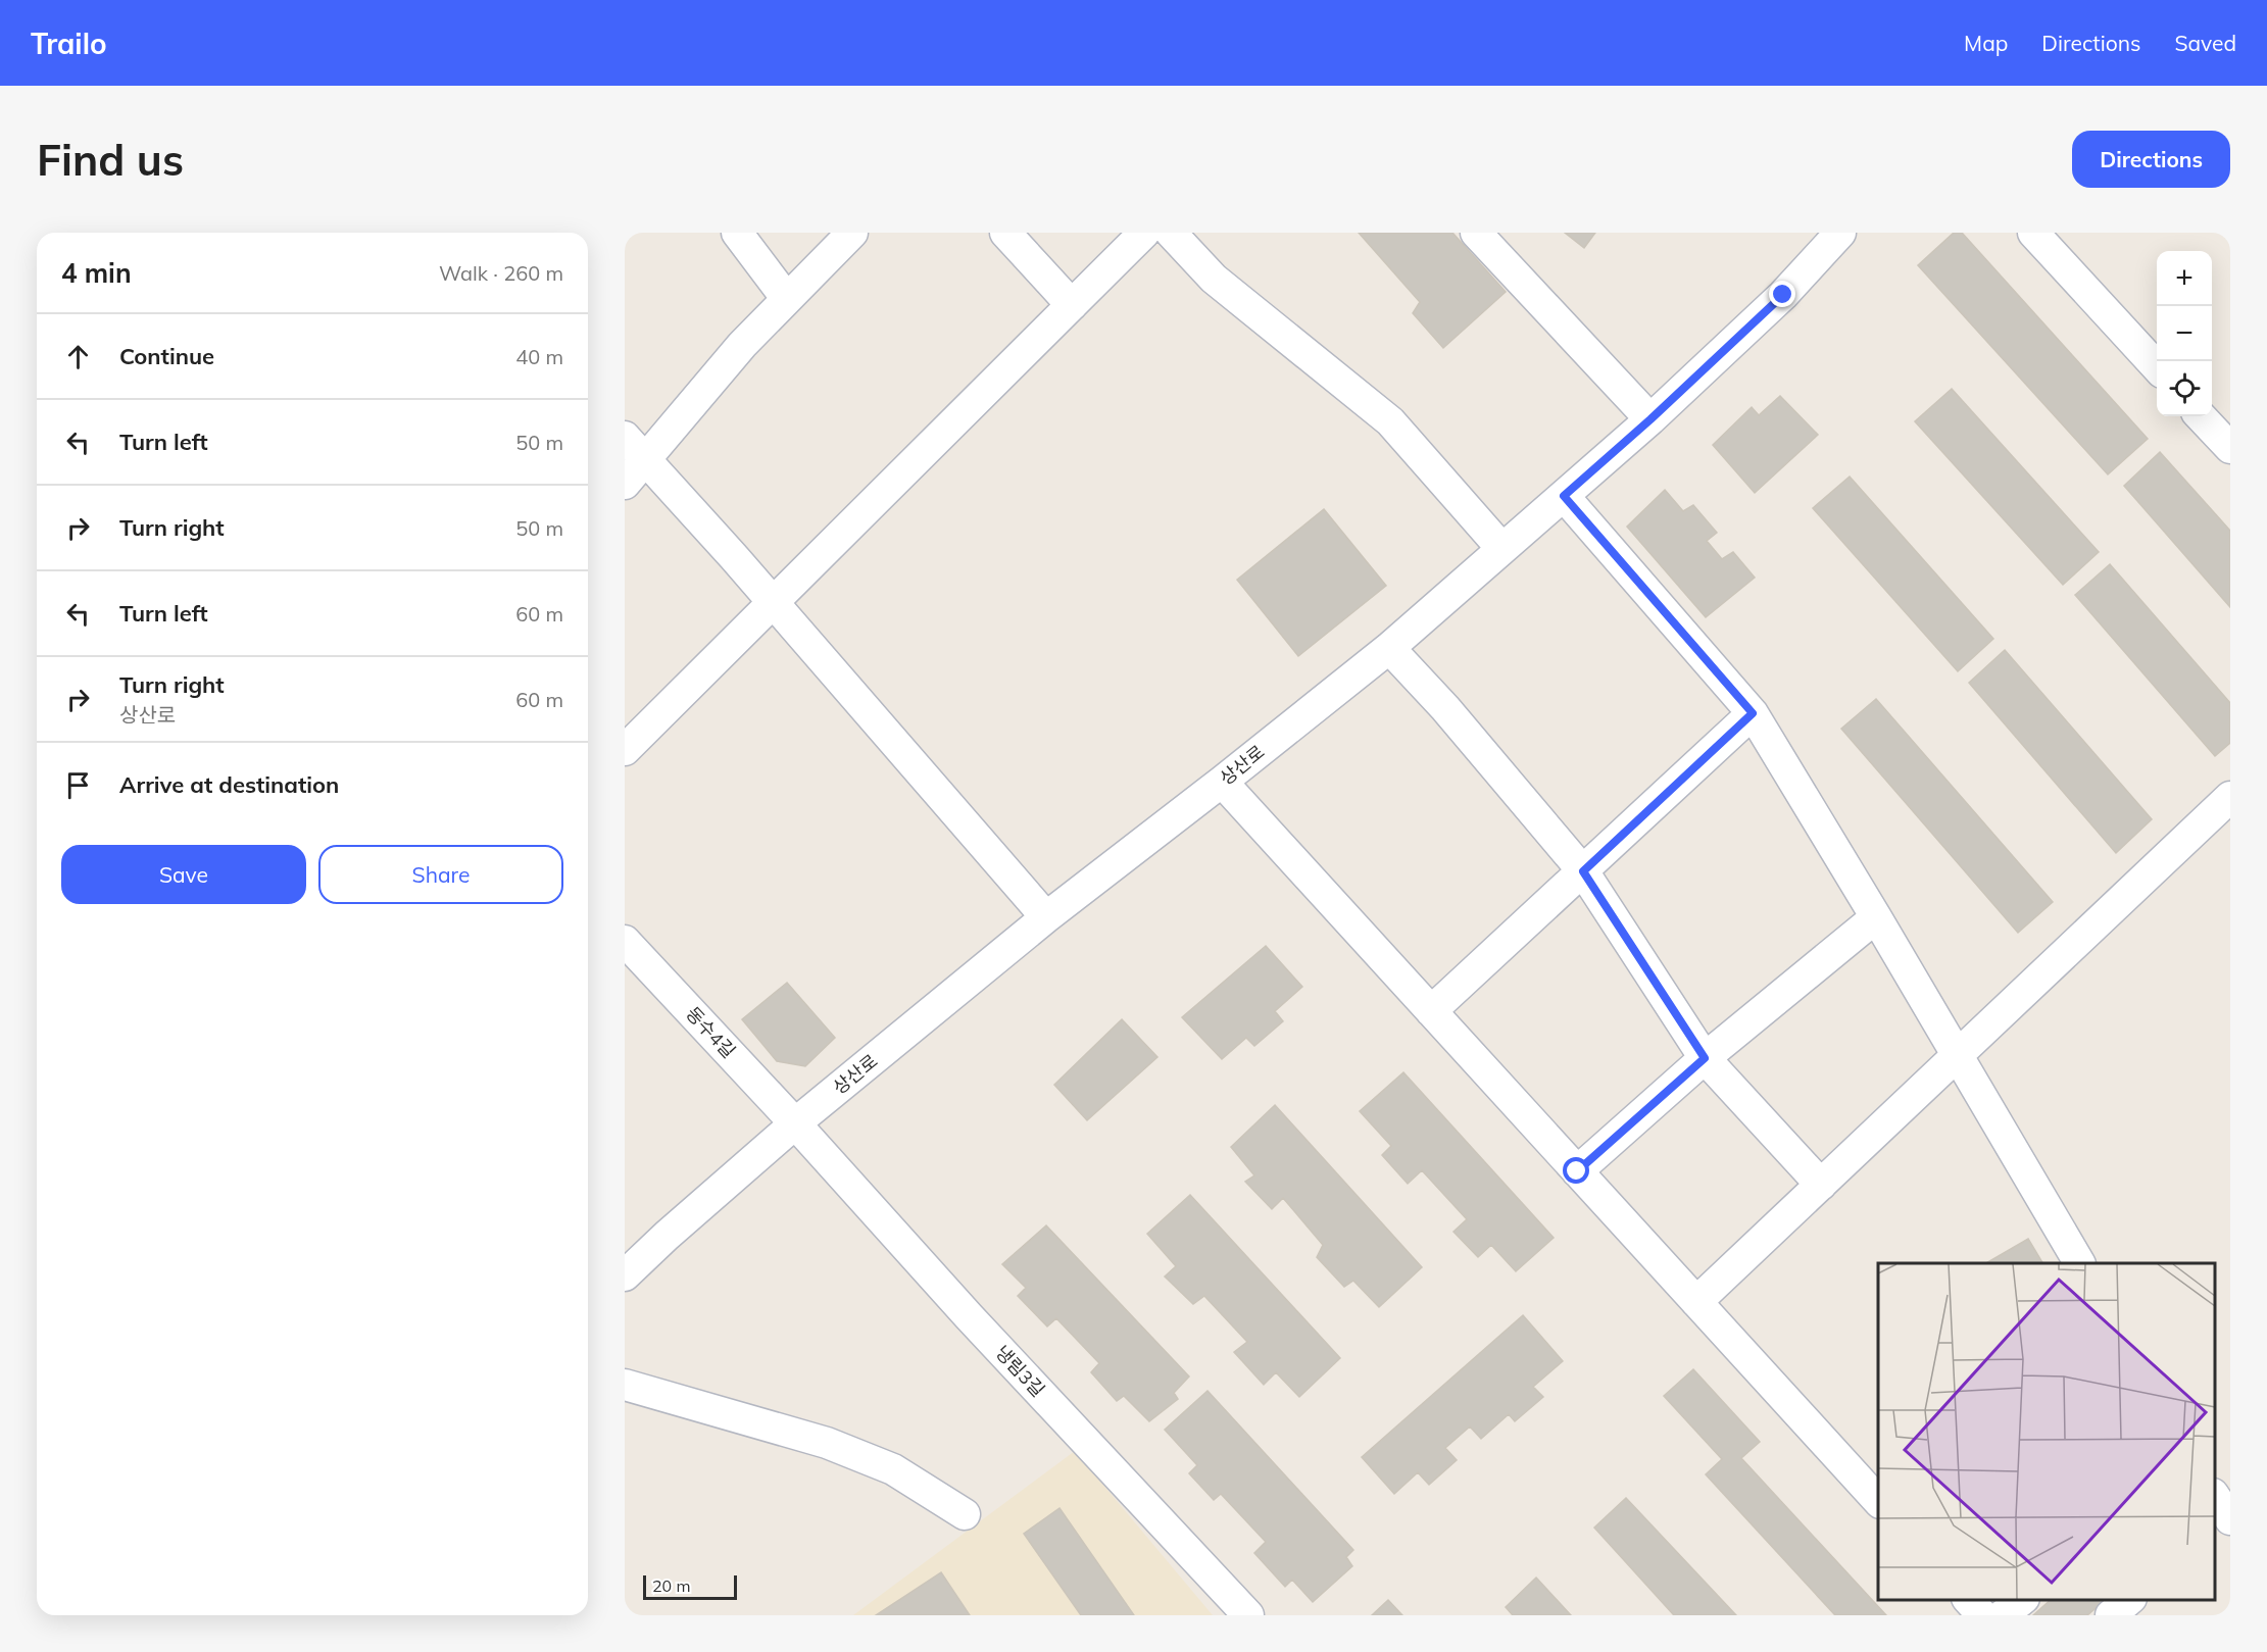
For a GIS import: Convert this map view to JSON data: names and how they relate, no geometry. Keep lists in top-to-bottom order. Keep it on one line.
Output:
{"streets":{"street":["상산로","동수4길","냉림3길"]},"crossings":[["상산로","동수4길"],["상산로","냉림3길"],["동수4길","냉림3길"]],"scale_bar":"20 m","page":{"header":"Trailo","nav":["Map","Directions","Saved"],"buttons":["Directions",["Save","Share"]],"title":"Find us","heading":["4 min","Walk · 260 m"],"map_buttons":["+","−"],"list":[["Continue","40 m"],["Turn left","50 m"],["Turn right","50 m"],["Turn left","60 m"],["Turn right","상산로","60 m"],"Arrive at destination"],"scale":"20 m"}}
